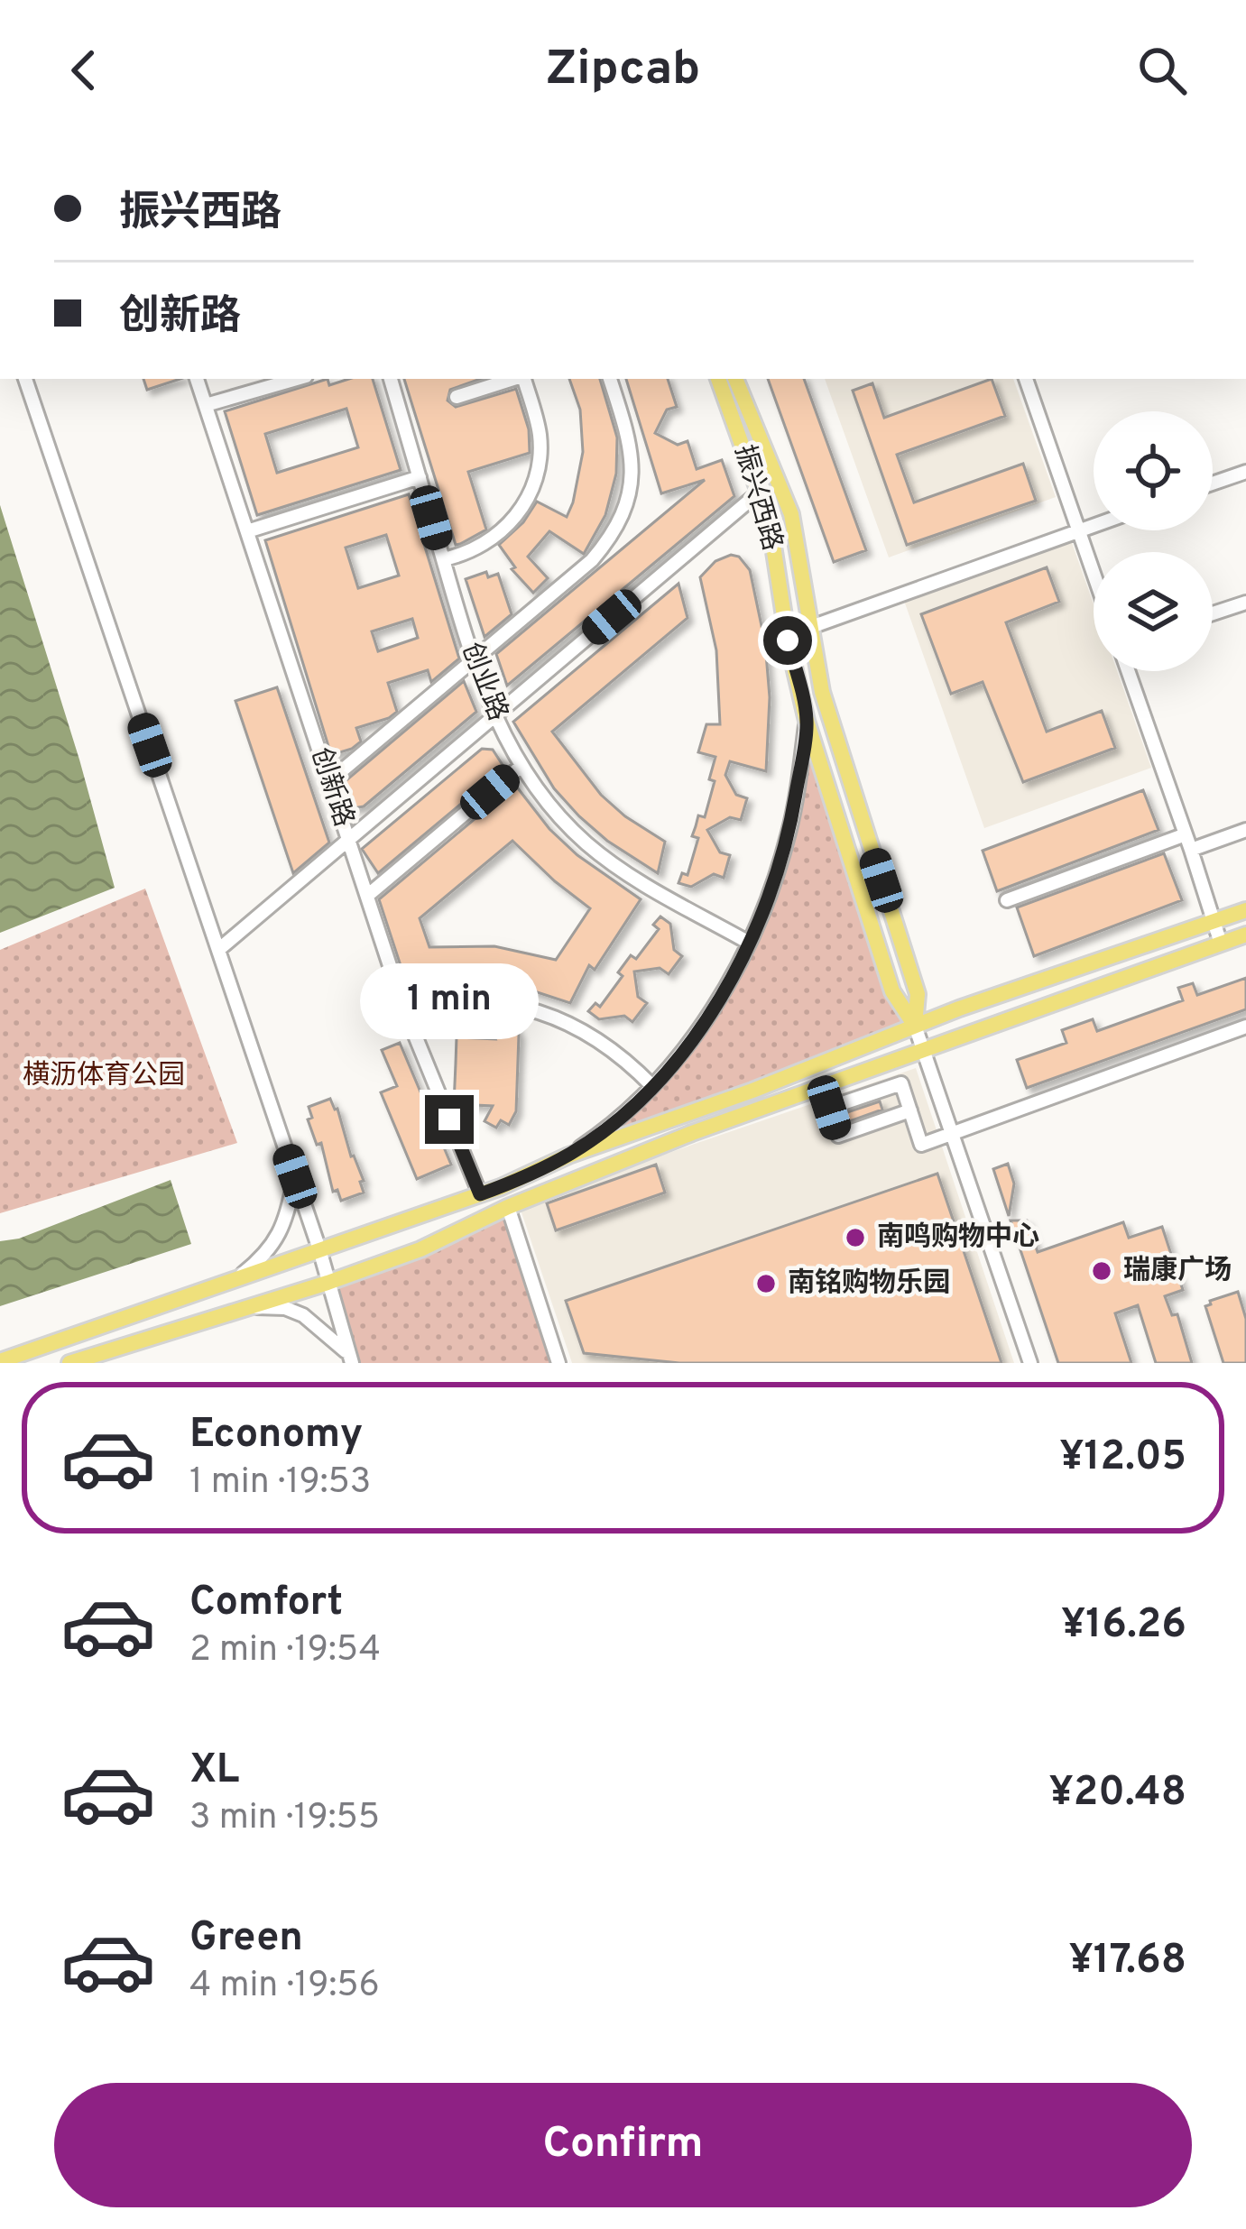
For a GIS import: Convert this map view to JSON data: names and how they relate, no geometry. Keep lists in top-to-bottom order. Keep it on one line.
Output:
{"streets":{"main road":["振兴西路"],"street":["创业路","创新路"]},"parks":["横沥体育公园"],"places":["南鸣购物中心","瑞康广场","南铭购物乐园"],"page":{"header":"Zipcab","banner":["振兴西路","创新路"],"bubble":"1 min","list":[{"name":"Economy","note":"1 min · 19:53","value":"¥12.05"},{"name":"Comfort","note":"2 min · 19:54","value":"¥16.26"},{"name":"XL","note":"3 min · 19:55","value":"¥20.48"},{"name":"Green","note":"4 min · 19:56","value":"¥17.68"}],"buttons":"Confirm"}}
